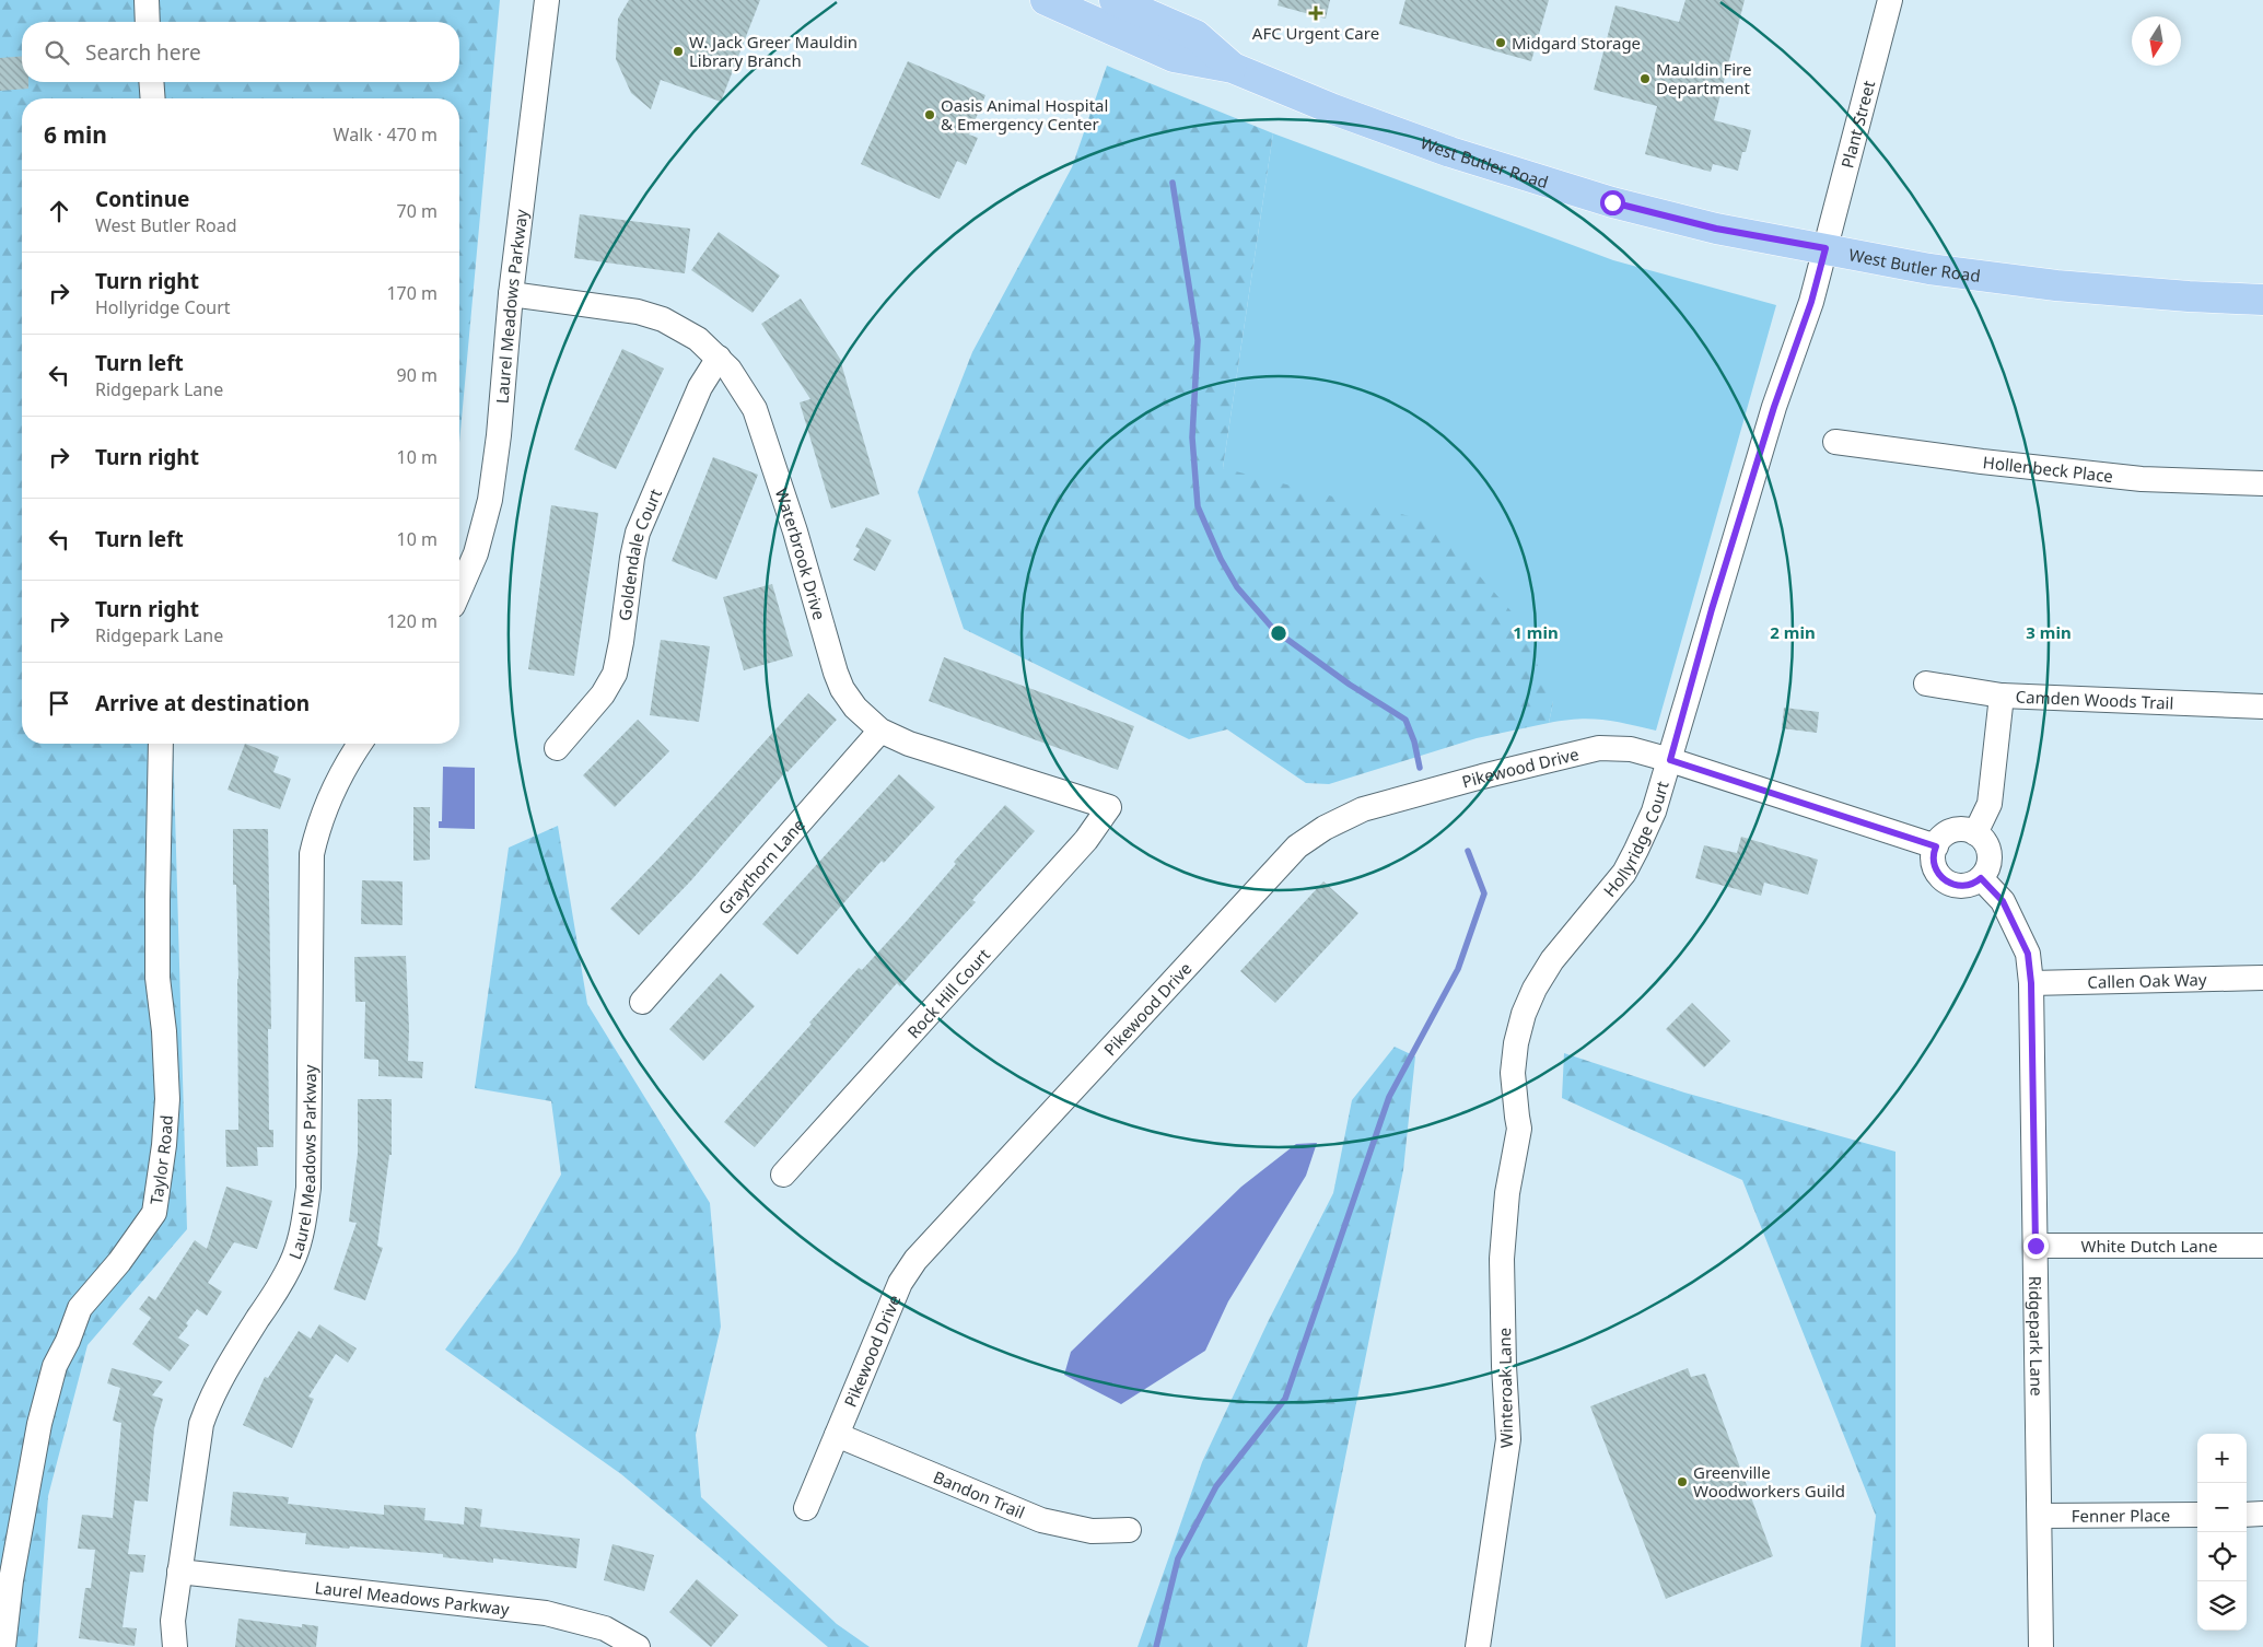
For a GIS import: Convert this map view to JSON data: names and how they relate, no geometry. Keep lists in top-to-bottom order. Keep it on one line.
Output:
{"streets":{"main road":["West Butler Road"],"street":["Plant Street","Laurel Meadows Parkway","Hollenbeck Place","Waterbrook Drive","Goldendale Court","Camden Woods Trail","Pikewood Drive","Hollyridge Court","Graythorn Lane","Callen Oak Way","Rock Hill Court","Taylor Road","White Dutch Lane","Ridgepark Lane","Winteroak Lane","Bandon Trail","Fenner Place"]},"crossings":[["Plant Street","West Butler Road"],["Plant Street","Hollyridge Court"],["West Butler Road","Hollyridge Court"],["Laurel Meadows Parkway","Waterbrook Drive"],["Waterbrook Drive","Goldendale Court"],["Waterbrook Drive","Graythorn Lane"],["Waterbrook Drive","Rock Hill Court"],["Pikewood Drive","Hollyridge Court"],["Pikewood Drive","Bandon Trail"],["Hollyridge Court","Winteroak Lane"],["Callen Oak Way","Ridgepark Lane"],["White Dutch Lane","Ridgepark Lane"],["Ridgepark Lane","Fenner Place"]],"places":{"health":["AFC Urgent Care"],"other":["Midgard Storage","W. Jack Greer Mauldin Library Branch","Mauldin Fire Department","Oasis Animal Hospital & Emergency Center","Greenville Woodworkers Guild"]},"north":"bottom","page":{"search":"Search here","heading":["6 min","Walk · 470 m"],"list":[["Continue","West Butler Road","70 m"],["Turn right","Hollyridge Court","170 m"],["Turn left","Ridgepark Lane","90 m"],["Turn right","10 m"],["Turn left","10 m"],["Turn right","Ridgepark Lane","120 m"],"Arrive at destination"],"map_buttons":["+","−"]},"rings":["1 min","2 min","3 min"]}
